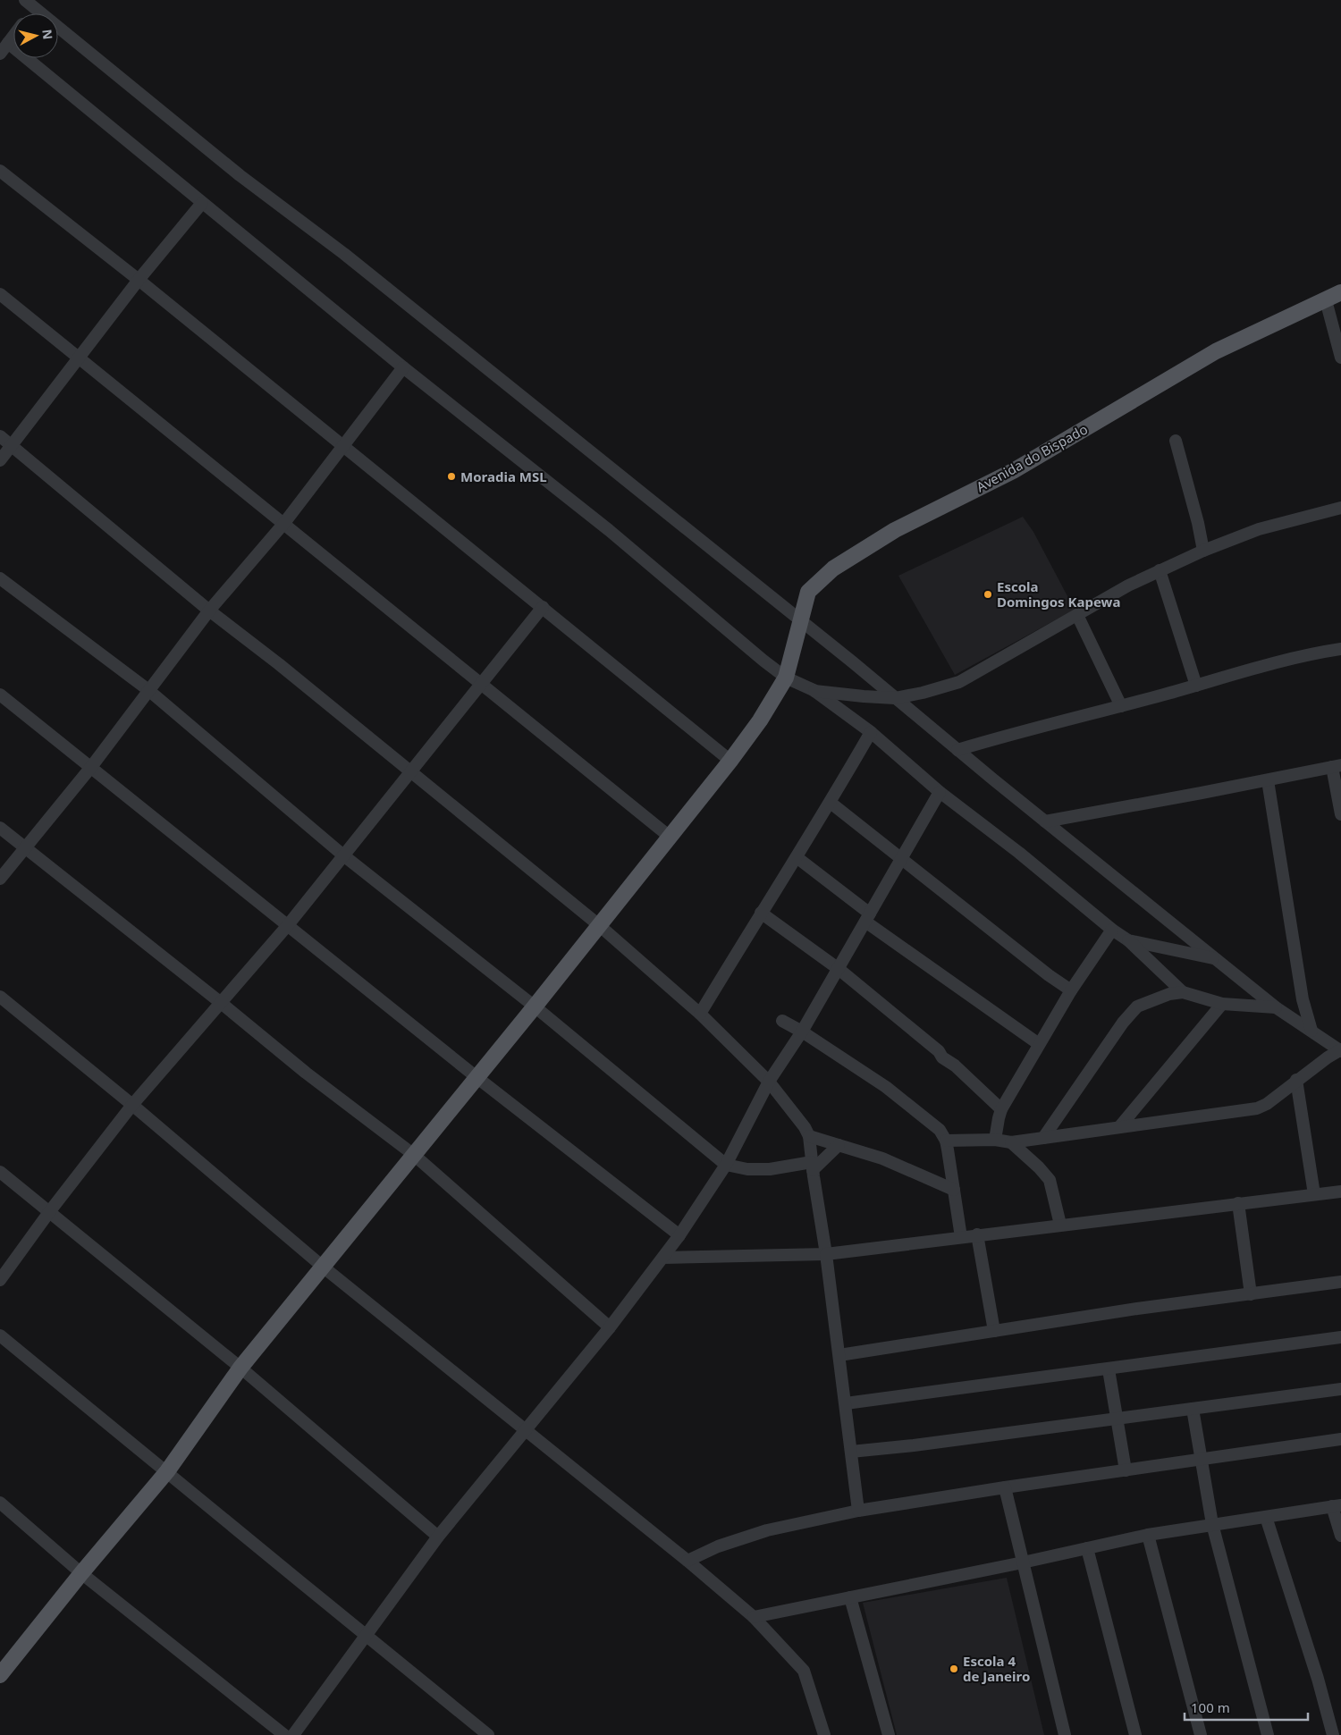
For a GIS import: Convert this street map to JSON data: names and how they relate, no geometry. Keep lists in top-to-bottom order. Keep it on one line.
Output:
{"streets":{"main road":["Avenida do Bispado"]},"places":["Moradia MSL","Escola Domingos Kapewa","Escola 4 de Janeiro"],"scale_bar":"100 m","north":"right"}
